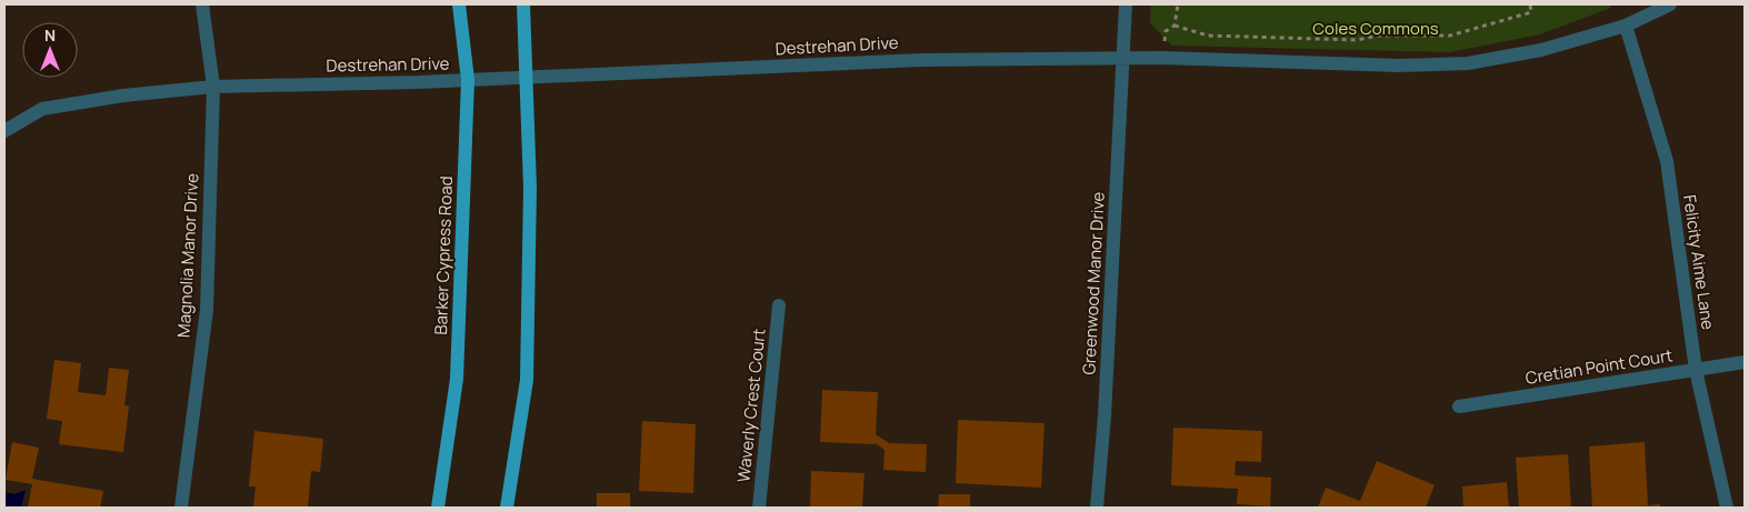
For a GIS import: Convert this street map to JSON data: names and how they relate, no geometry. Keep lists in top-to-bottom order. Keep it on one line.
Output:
{"streets":{"main road":["Barker Cypress Road"],"street":["Destrehan Drive","Magnolia Manor Drive","Felicity Aime Lane","Greenwood Manor Drive","Cretian Point Court","Waverly Crest Court"]},"crossings":[["Destrehan Drive","Magnolia Manor Drive"],["Destrehan Drive","Barker Cypress Road"],["Destrehan Drive","Felicity Aime Lane"],["Destrehan Drive","Greenwood Manor Drive"],["Felicity Aime Lane","Cretian Point Court"]],"parks":["Coles Commons"],"north":"top"}
